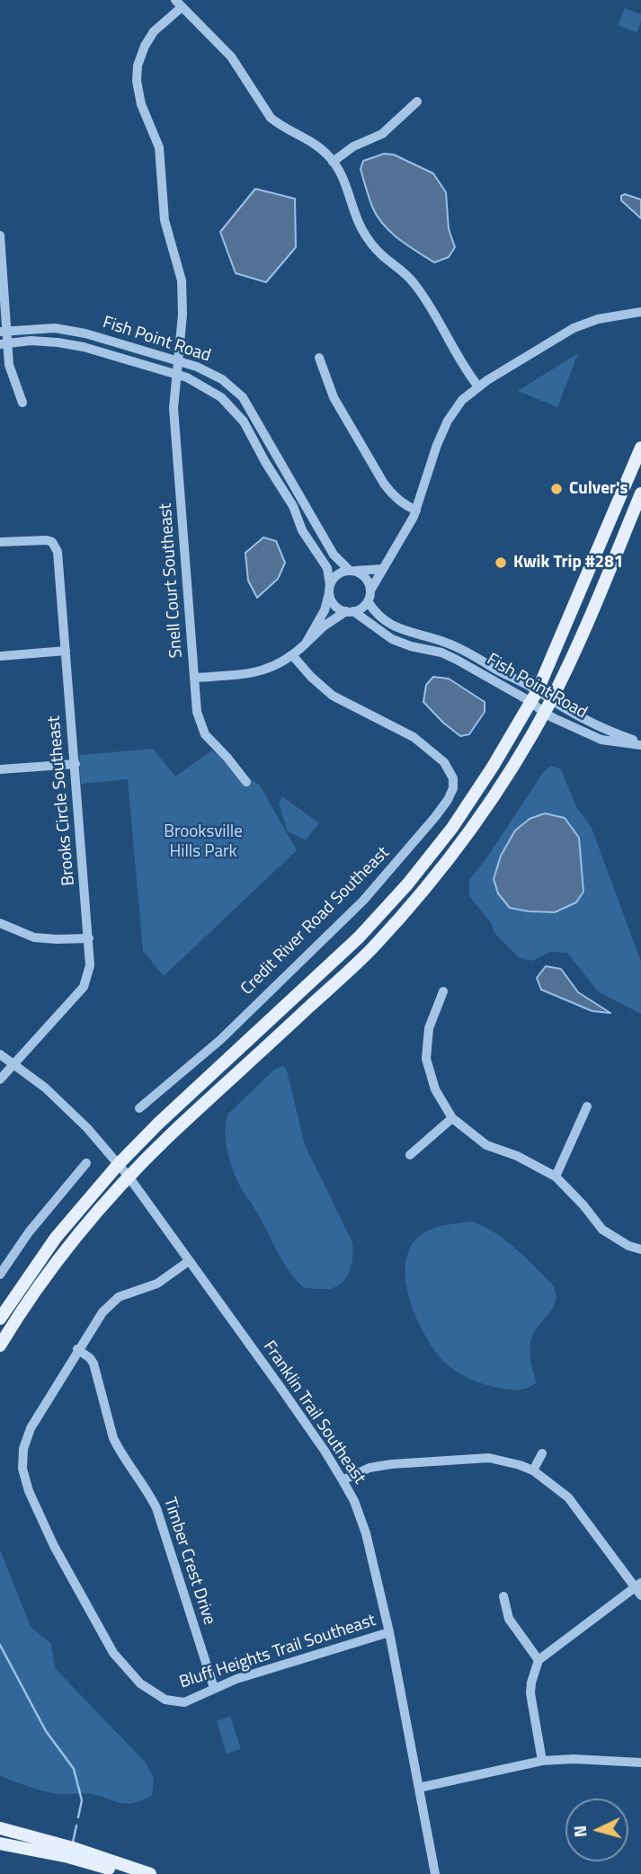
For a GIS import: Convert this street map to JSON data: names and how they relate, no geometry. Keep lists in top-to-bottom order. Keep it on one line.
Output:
{"streets":{"street":["Fish Point Road","Snell Court Southeast","Brooks Circle Southeast","Credit River Road Southeast","Franklin Trail Southeast","Timber Crest Drive","Bluff Heights Trail Southeast"]},"crossings":[["Fish Point Road","Snell Court Southeast"],["Brooks Circle Southeast","Franklin Trail Southeast"],["Franklin Trail Southeast","Bluff Heights Trail Southeast"],["Timber Crest Drive","Bluff Heights Trail Southeast"]],"parks":["Brooksville Hills Park"],"places":["Culver's","Kwik Trip #281"],"north":"left"}
